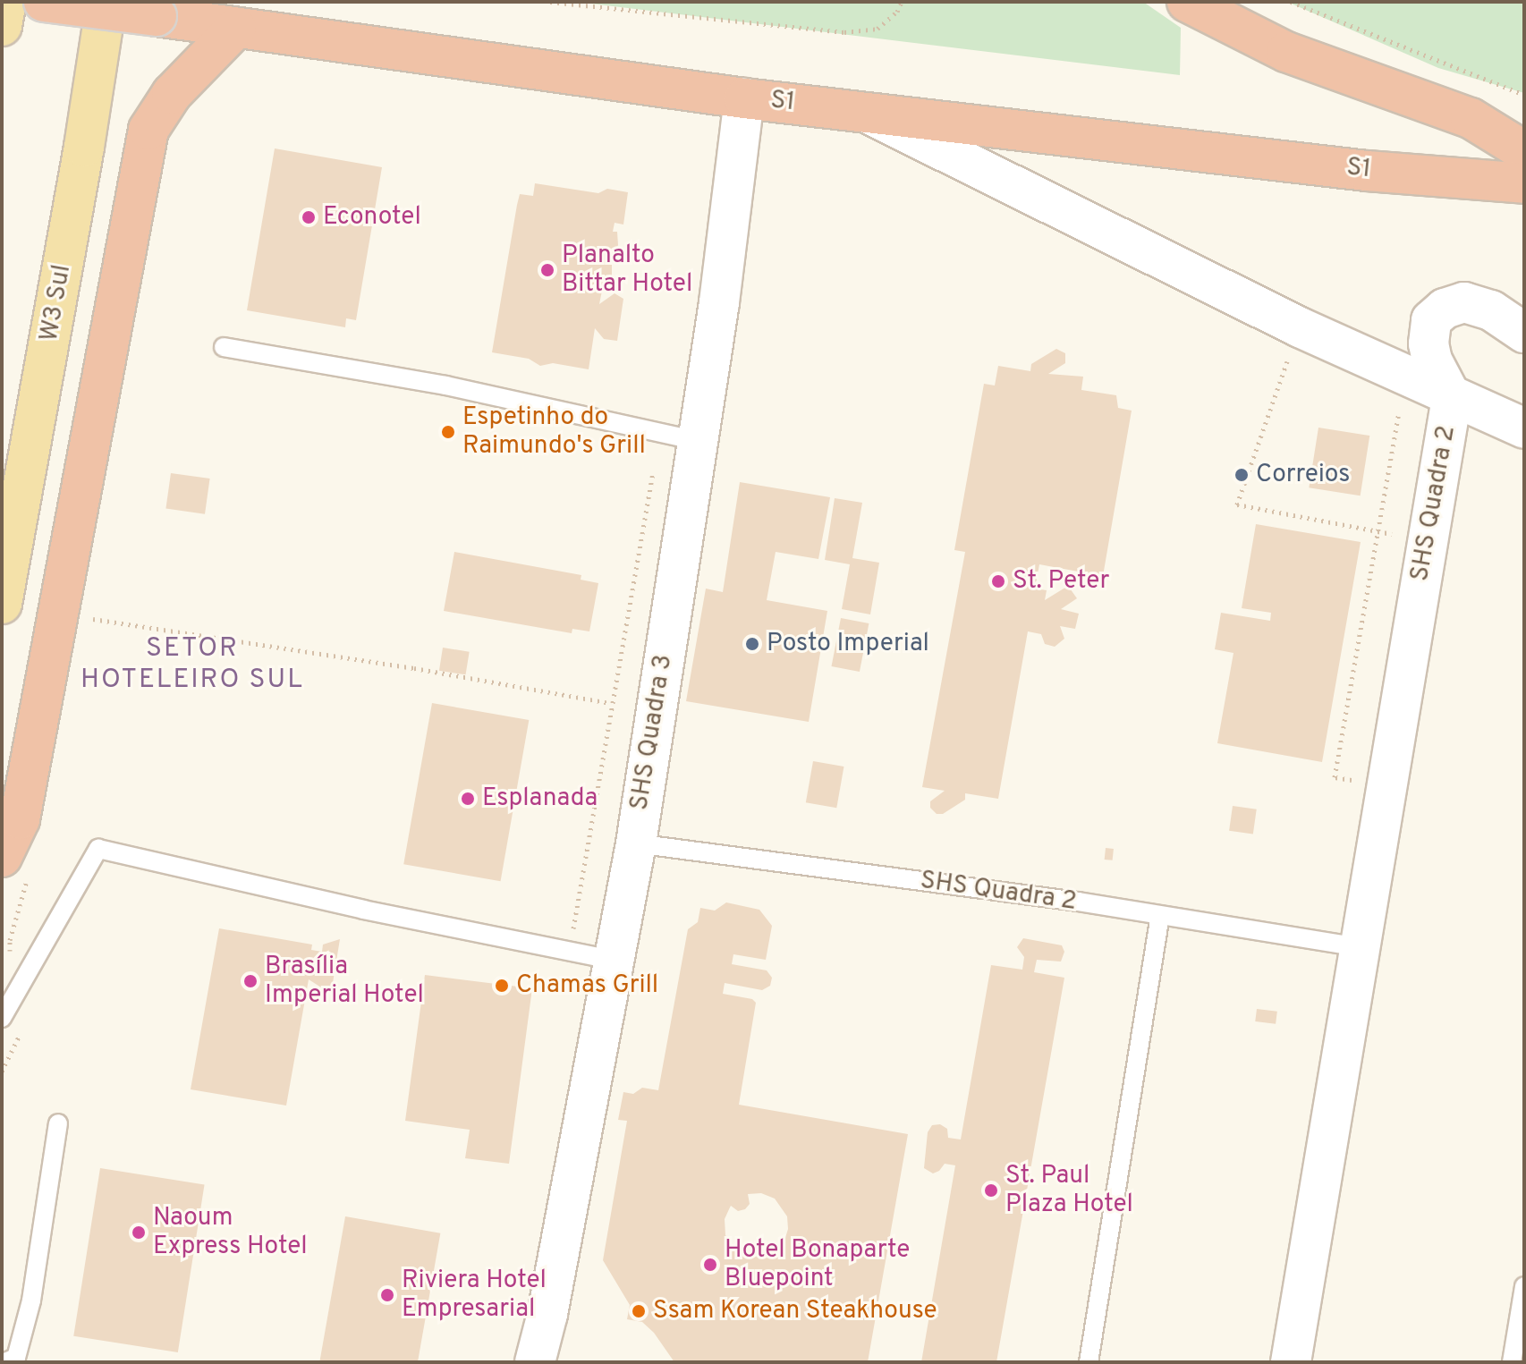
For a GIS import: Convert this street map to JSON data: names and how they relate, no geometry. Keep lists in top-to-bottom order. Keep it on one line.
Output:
{"streets":{"highway":["S1"],"main road":["W3 Sul"],"street":["SHS Quadra 2","SHS Quadra 3"]},"crossings":[["S1","SHS Quadra 3"],["SHS Quadra 2","SHS Quadra 3"]],"districts":["SETOR HOTELEIRO SUL"],"places":["Econotel","Planalto Bittar Hotel","Espetinho do Raimundo's Grill","Correios","St. Peter","Posto Imperial","Esplanada","Brasília Imperial Hotel","Chamas Grill","St. Paul Plaza Hotel","Naoum Express Hotel","Hotel Bonaparte Bluepoint","Riviera Hotel Empresarial","Ssam Korean Steakhouse"]}
